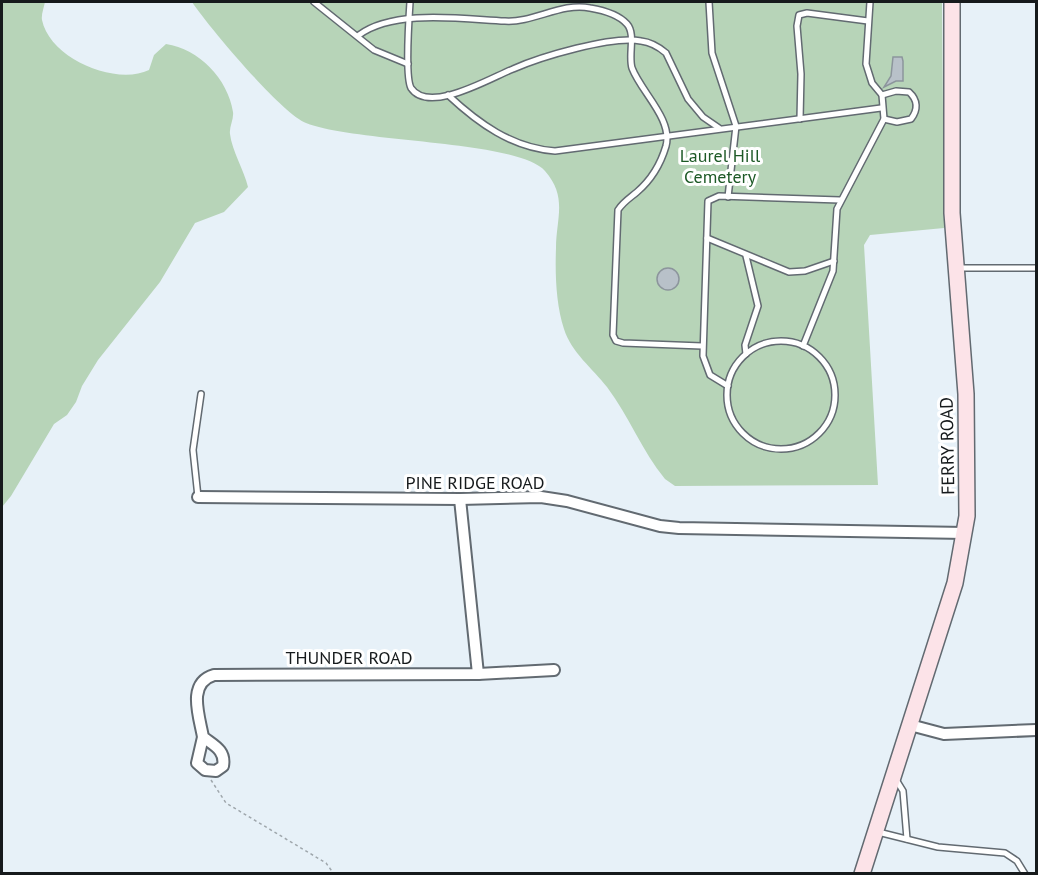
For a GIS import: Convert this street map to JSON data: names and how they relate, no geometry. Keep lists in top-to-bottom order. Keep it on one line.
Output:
{"streets":{"main road":["FERRY ROAD"],"street":["PINE RIDGE ROAD","THUNDER ROAD"]},"crossings":[["FERRY ROAD","PINE RIDGE ROAD"]],"parks":["Laurel Hill Cemetery"]}
